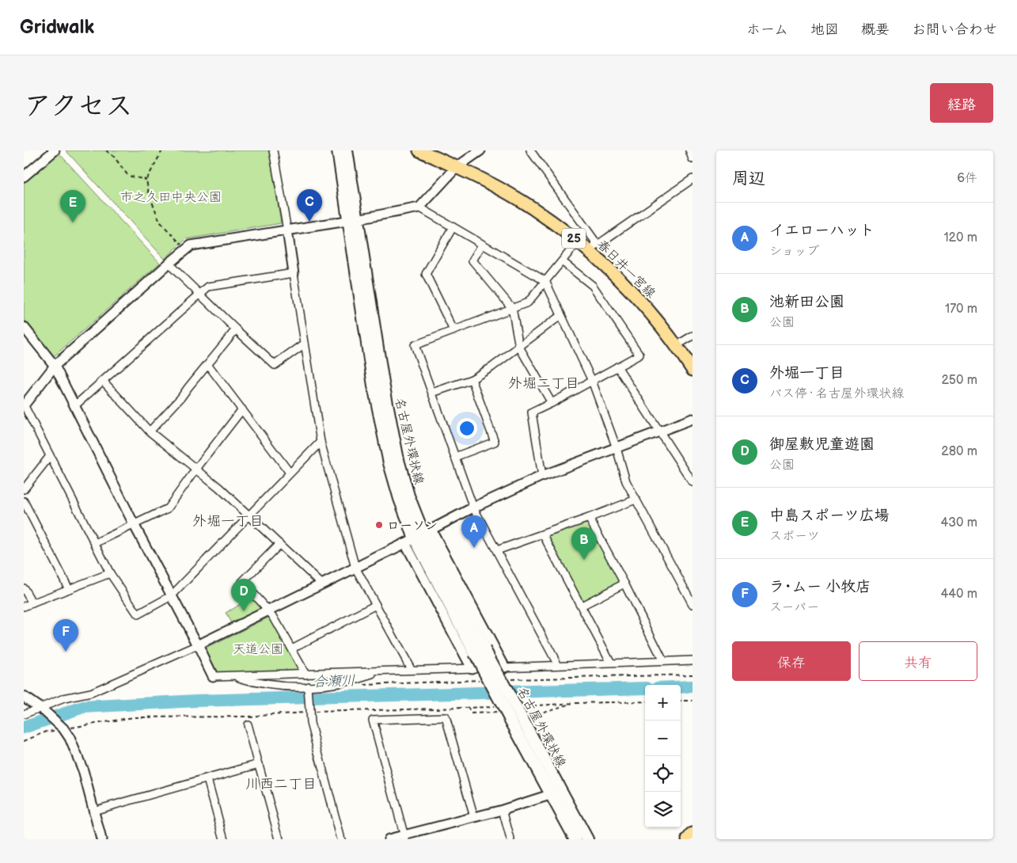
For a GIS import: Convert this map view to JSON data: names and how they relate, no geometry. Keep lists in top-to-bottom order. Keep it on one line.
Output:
{"streets":{"main road":["25","春日井一宮線","名古屋外環状線"]},"districts":["外堀二丁目","外堀一丁目","川西二丁目"],"water":["合瀬川"],"parks":["市之久田中央公園","天道公園"],"places":["ローソン"],"page":{"header":"Gridwalk","nav":["ホーム","地図","概要","お問い合わせ"],"title":"アクセス","buttons":["経路",["保存","共有"]],"heading":["周辺","6件"],"pins":["C","E","A","B","D","F"],"list":[{"mark":"A","name":"イエローハット","note":"ショップ","value":"120 m"},{"mark":"B","name":"池新田公園","note":"公園","value":"170 m"},{"mark":"C","name":"外堀一丁目","note":"バス停 · 名古屋外環状線","value":"250 m"},{"mark":"D","name":"御屋敷児童遊園","note":"公園","value":"280 m"},{"mark":"E","name":"中島スポーツ広場","note":"スポーツ","value":"430 m"},{"mark":"F","name":"ラ･ムー 小牧店","note":"スーパー","value":"440 m"}],"map_buttons":["+","−"]}}
